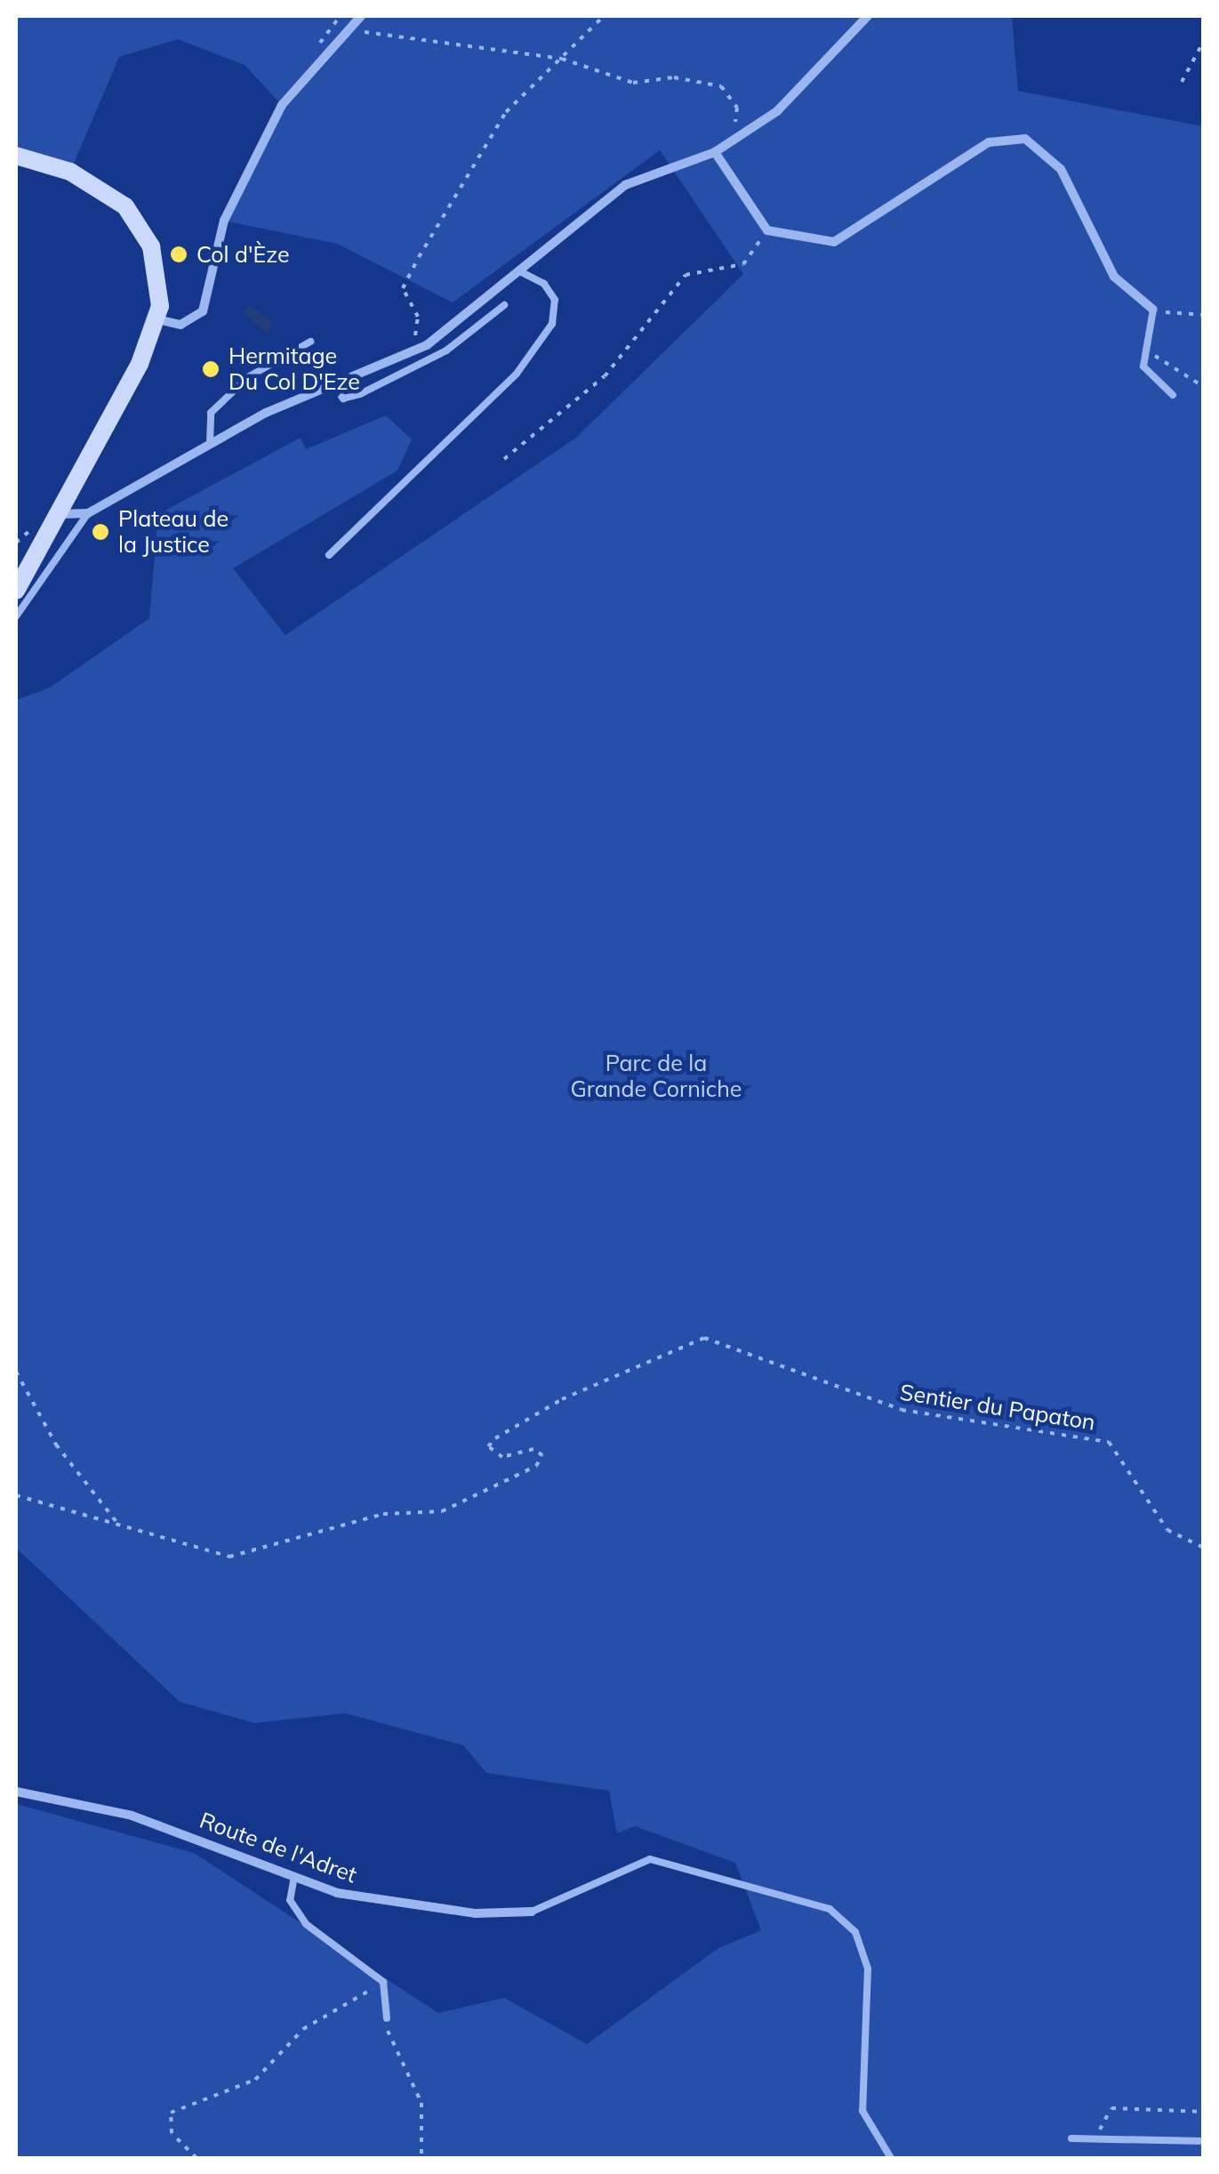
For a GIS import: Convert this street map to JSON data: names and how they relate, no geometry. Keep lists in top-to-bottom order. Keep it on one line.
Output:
{"streets":{"street":["Route de l'Adret"],"path":["Sentier du Papaton"]},"parks":["Parc de la Grande Corniche"],"places":["Col d'Èze","Hermitage Du Col D'Eze","Plateau de la Justice"]}
